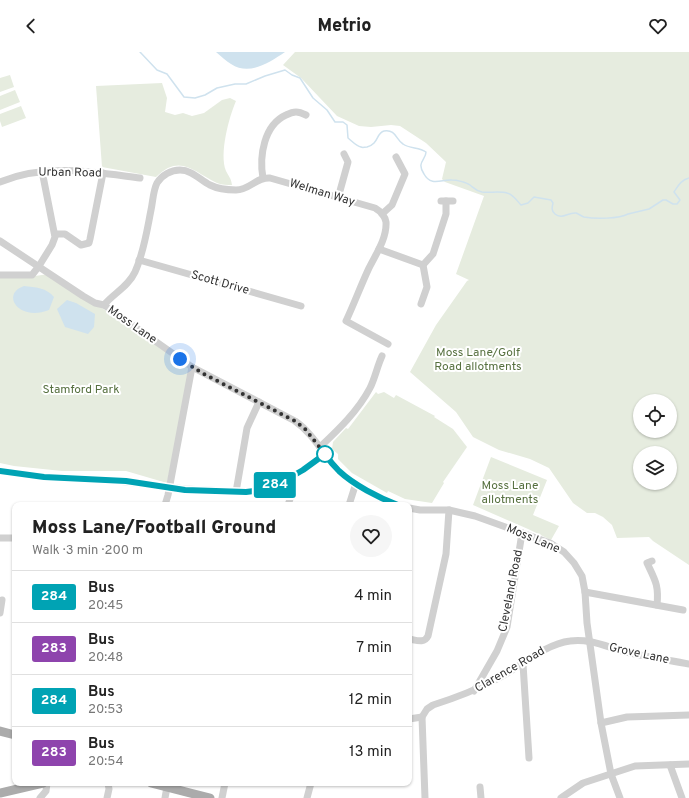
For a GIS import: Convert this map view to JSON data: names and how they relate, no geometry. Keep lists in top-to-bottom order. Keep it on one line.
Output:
{"streets":{"street":["Urban Road","Welman Way","Scott Drive","Moss Lane","Cleveland Road","Grove Lane","Clarence Road"]},"crossings":[["Moss Lane","Cleveland Road"],["Moss Lane","Grove Lane"],["Moss Lane","Clarence Road"],["Cleveland Road","Clarence Road"],["Grove Lane","Clarence Road"]],"parks":["Moss Lane/Golf Road allotments","Stamford Park","Moss Lane allotments"],"lines":["bus line 284"],"page":{"header":"Metrio","on_map":"284","heading":["Moss Lane/Football Ground","Walk · 3 min · 200 m"],"list":[{"mark":"284","name":"Bus","note":"20:45","value":"4 min"},{"mark":"283","name":"Bus","note":"20:48","value":"7 min"},{"mark":"284","name":"Bus","note":"20:53","value":"12 min"},{"mark":"283","name":"Bus","note":"20:54","value":"13 min"}]}}
